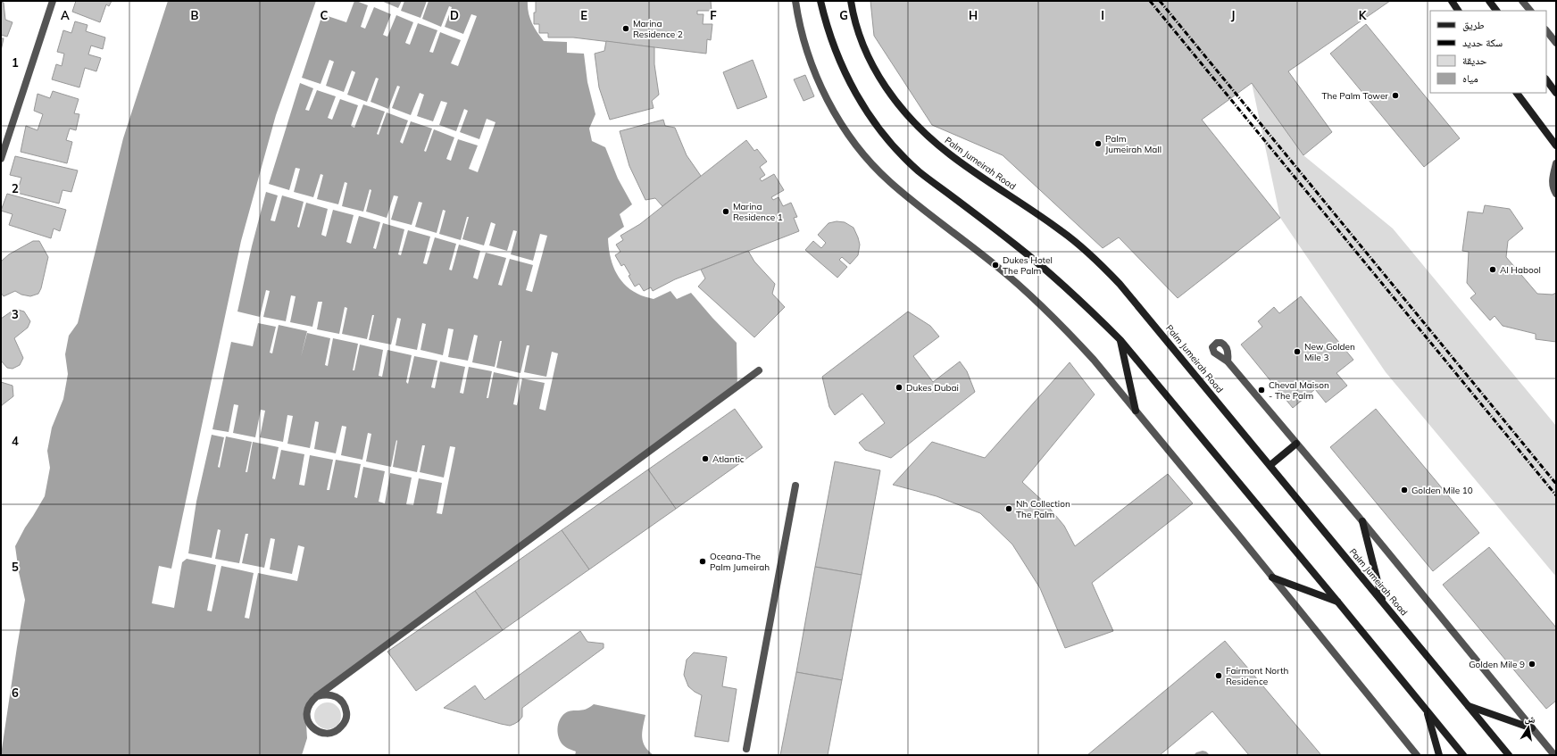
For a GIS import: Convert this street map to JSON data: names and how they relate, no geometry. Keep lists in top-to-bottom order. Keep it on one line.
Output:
{"streets":{"main road":["Palm Jumeirah Road"]},"places":["Marina Residence 2","The Palm Tower","Palm Jumeirah Mall","Marina Residence 1","Dukes Hotel The Palm","Al Habool","New Golden Mile 3","Dukes Dubai","Cheval Maison - The Palm","Atlantic","Golden Mile 10","Nh Collection The Palm","Oceana-The Palm Jumeirah","Golden Mile 9","Fairmont North Residence"],"legend":["طريق","سكة حديد","حديقة","مياه"],"north":"top","grid":{"columns":["A","B","C","D","E","F","G","H","I","J","K"],"rows":["1","2","3","4","5","6"]}}
